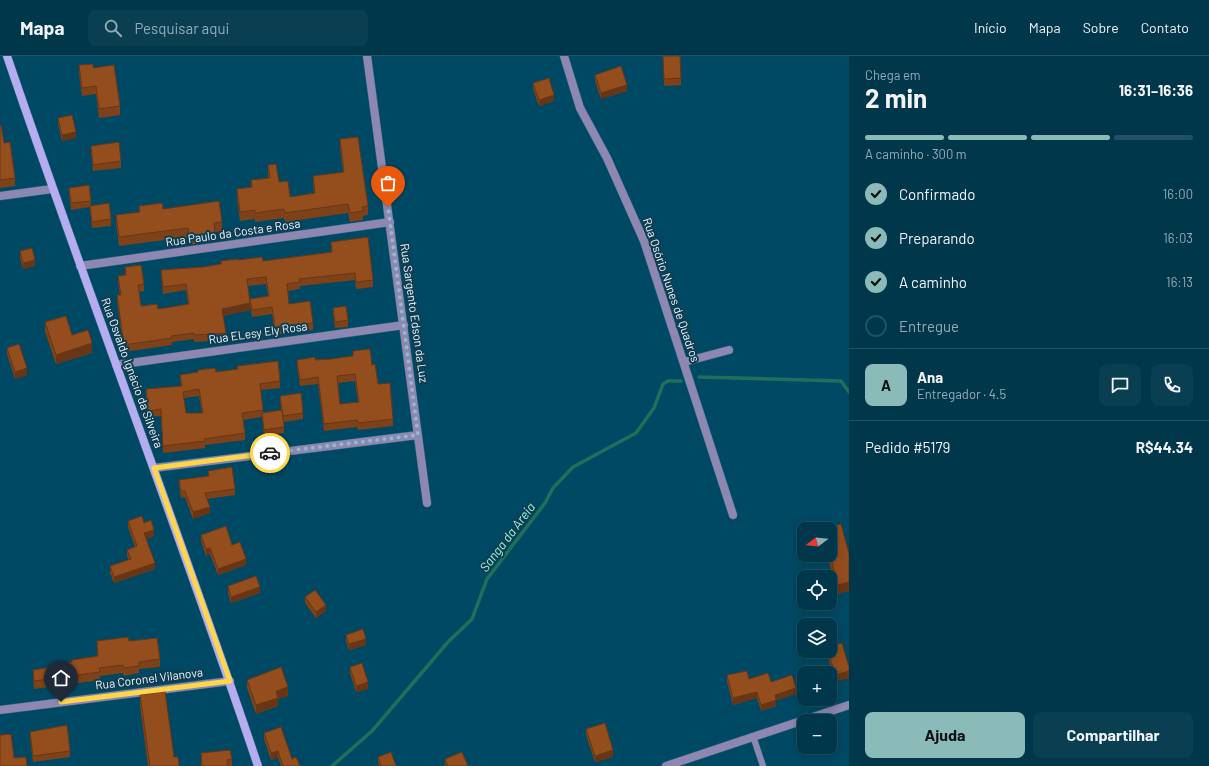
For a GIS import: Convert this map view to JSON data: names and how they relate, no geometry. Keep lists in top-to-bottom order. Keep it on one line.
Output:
{"streets":{"street":["Rua Paulo da Costa e Rosa","Rua Osório Nunes de Quadros","Rua Sargento Edson da Luz","Rua ELesy Ely Rosa","Rua Osvaldo Ignácio da Silveira","Rua Coronel Vilanova"]},"crossings":[["Rua Paulo da Costa e Rosa","Rua Sargento Edson da Luz"],["Rua Paulo da Costa e Rosa","Rua Osvaldo Ignácio da Silveira"],["Rua Sargento Edson da Luz","Rua ELesy Ely Rosa"],["Rua ELesy Ely Rosa","Rua Osvaldo Ignácio da Silveira"],["Rua Osvaldo Ignácio da Silveira","Rua Coronel Vilanova"]],"water":["Sanga da Areia"],"north":"left","page":{"header":"Mapa","search":"Pesquisar aqui","nav":["Início","Mapa","Sobre","Contato"],"heading":["2 min","Chega em","16:31–16:36"],"panel":["Ana","Entregador · 4.5","Pedido #5179","R$44.34"],"bar":"A caminho · 300 m","list":[["Confirmado","16:00"],["Preparando","16:03"],["A caminho","16:13"],"Entregue"],"round":"A","map_buttons":["+","−"],"buttons":["Ajuda","Compartilhar"]}}
